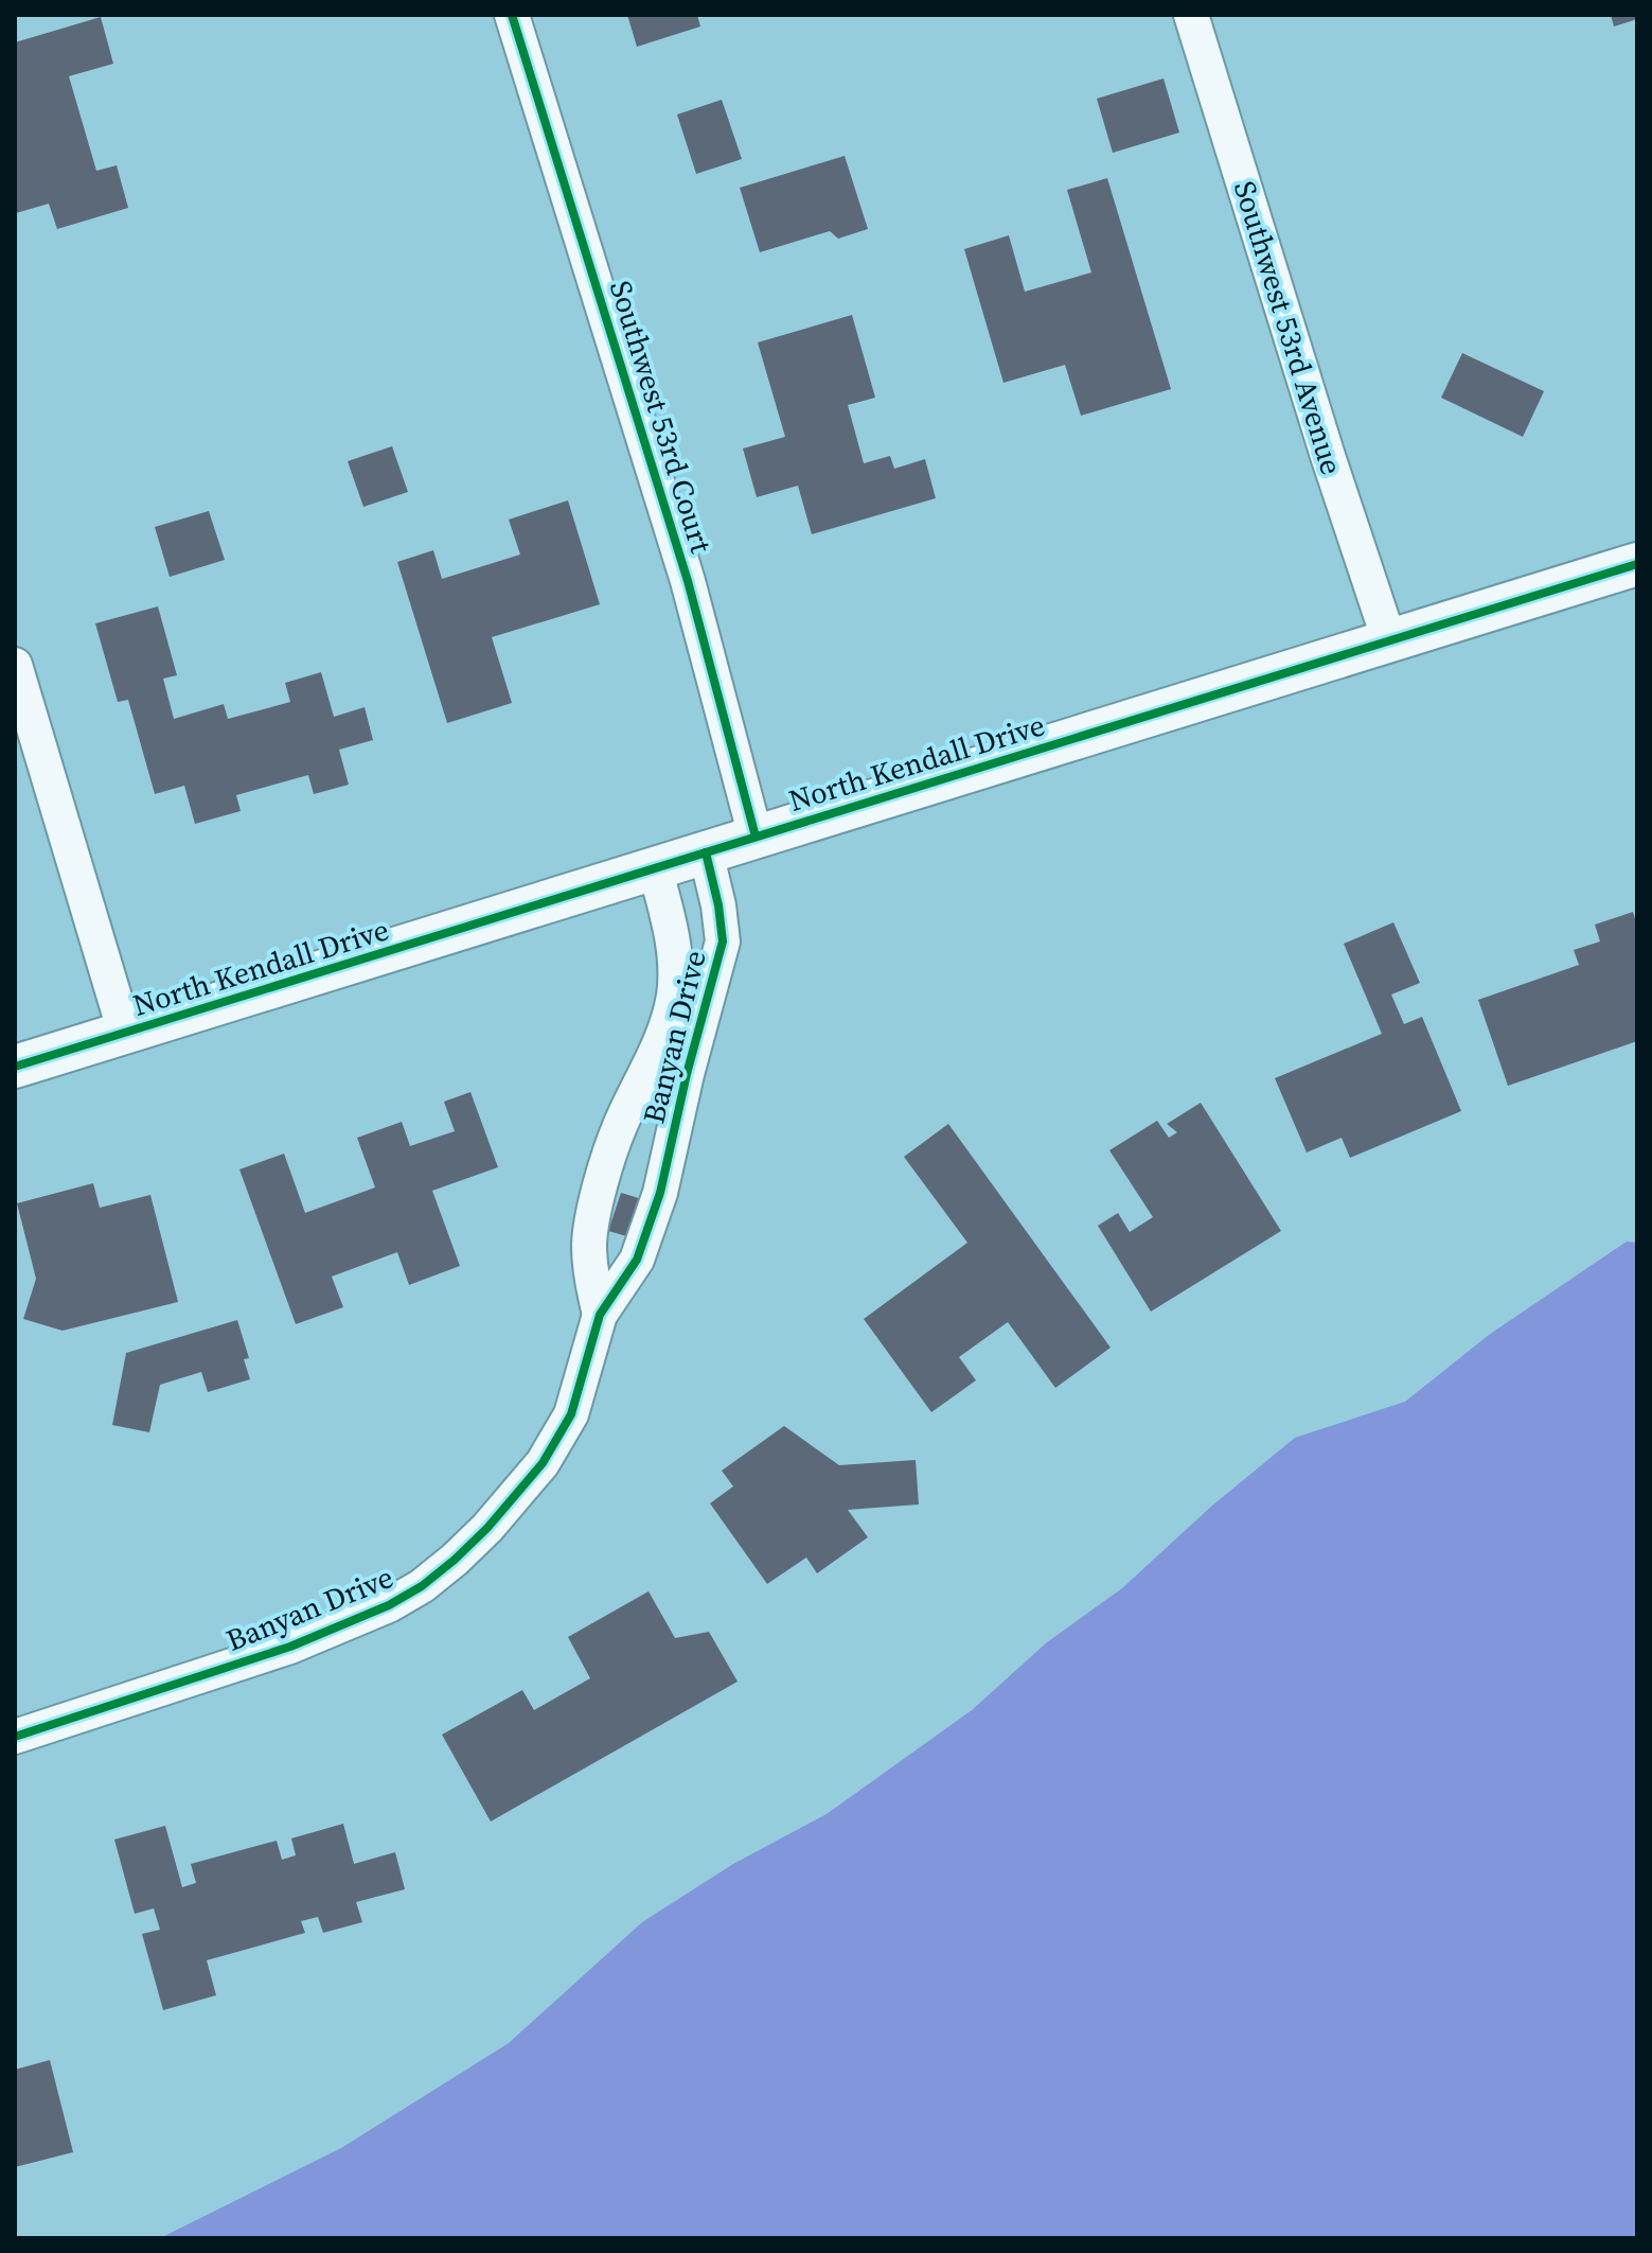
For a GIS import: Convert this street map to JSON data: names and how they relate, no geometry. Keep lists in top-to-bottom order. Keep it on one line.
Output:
{"streets":{"street":["Southwest 53rd Avenue","Southwest 53rd Court","North Kendall Drive","Banyan Drive"]},"crossings":[["Southwest 53rd Avenue","North Kendall Drive"],["Southwest 53rd Court","North Kendall Drive"],["North Kendall Drive","Banyan Drive"]]}
